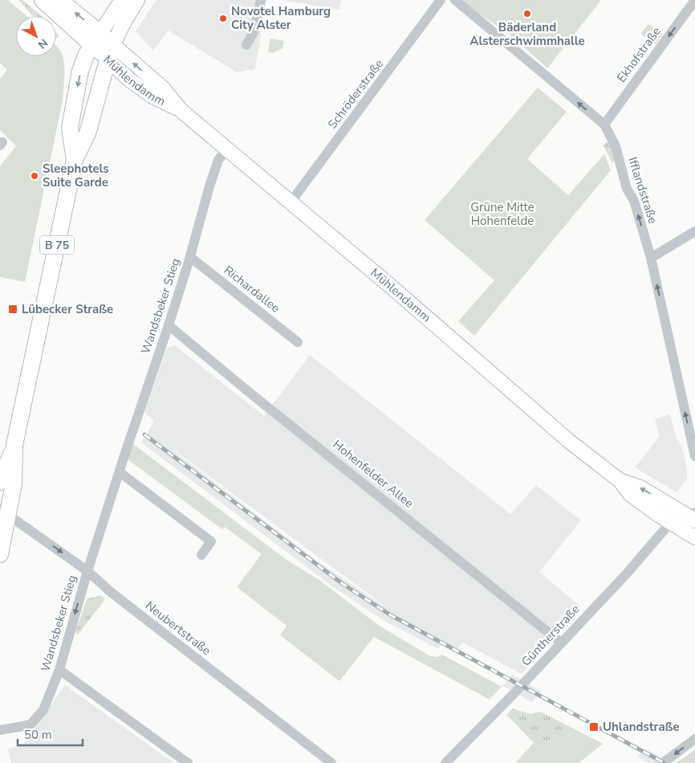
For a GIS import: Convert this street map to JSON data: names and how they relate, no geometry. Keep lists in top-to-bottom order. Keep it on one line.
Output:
{"streets":{"main road":["Mühlendamm","B 75"],"street":["Ekhofstraße","Schröderstraße","Ifflandstraße","Richardallee","Wandsbeker Stieg","Hohenfelder Allee","Neubertstraße","Güntherstraße"]},"crossings":[["Ekhofstraße","Ifflandstraße"],["Mühlendamm","Schröderstraße"],["Mühlendamm","B 75"],["Mühlendamm","Wandsbeker Stieg"],["Mühlendamm","Güntherstraße"],["B 75","Neubertstraße"],["Richardallee","Wandsbeker Stieg"],["Wandsbeker Stieg","Hohenfelder Allee"],["Wandsbeker Stieg","Neubertstraße"],["Hohenfelder Allee","Güntherstraße"]],"one_way":["Ekhofstraße","Ifflandstraße"],"parks":["Grüne Mitte Hohenfelde"],"places":{"other":["Bäderland Alsterschwimmhalle","Novotel Hamburg City Alster","Sleephotels Suite Garde"],"transit":["Lübecker Straße","Uhlandstraße"]},"scale_bar":"50 m","north":"bottom right"}
